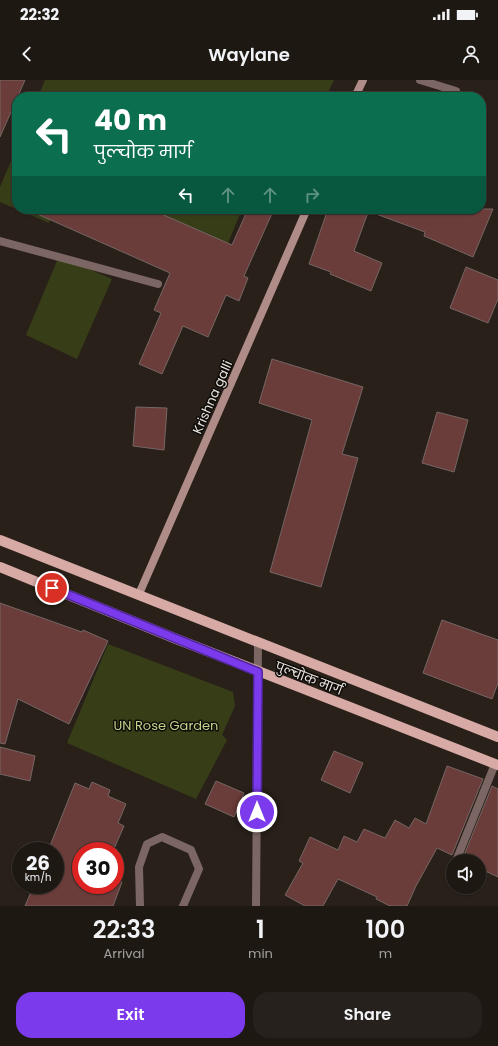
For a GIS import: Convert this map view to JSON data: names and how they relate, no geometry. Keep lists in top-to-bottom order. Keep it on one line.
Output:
{"streets":{"main road":["पुल्चोक मार्ग"],"street":["Krishna galli"]},"crossings":[["Krishna galli","पुल्चोक मार्ग"]],"parks":["UN Rose Garden"],"page":{"status":"22:32","header":"Waylane","turn":["40 m","पुल्चोक मार्ग"],"speed":"26 km/h","limit":"30","eta":["22:33","Arrival","1","min","100","m"],"buttons":["Exit","Share"]}}
